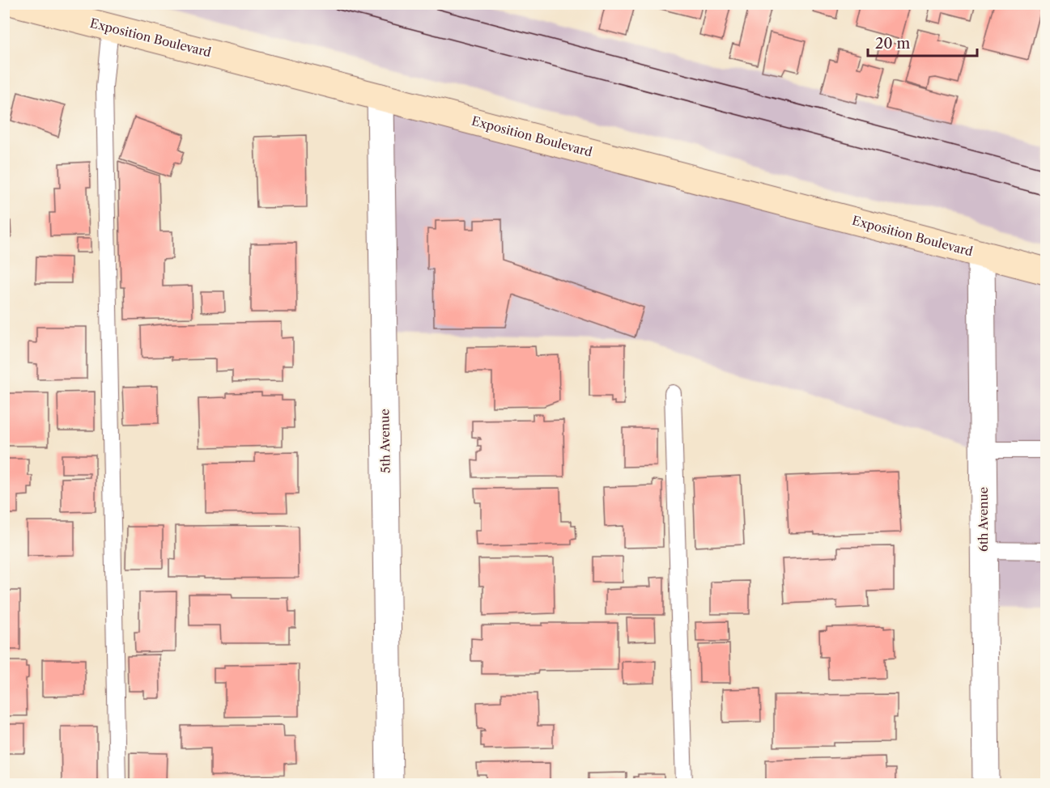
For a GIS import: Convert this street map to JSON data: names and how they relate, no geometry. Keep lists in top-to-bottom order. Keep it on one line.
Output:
{"streets":{"street":["Exposition Boulevard","5th Avenue","6th Avenue"]},"crossings":[["Exposition Boulevard","5th Avenue"],["Exposition Boulevard","6th Avenue"]],"scale_bar":"20 m"}
